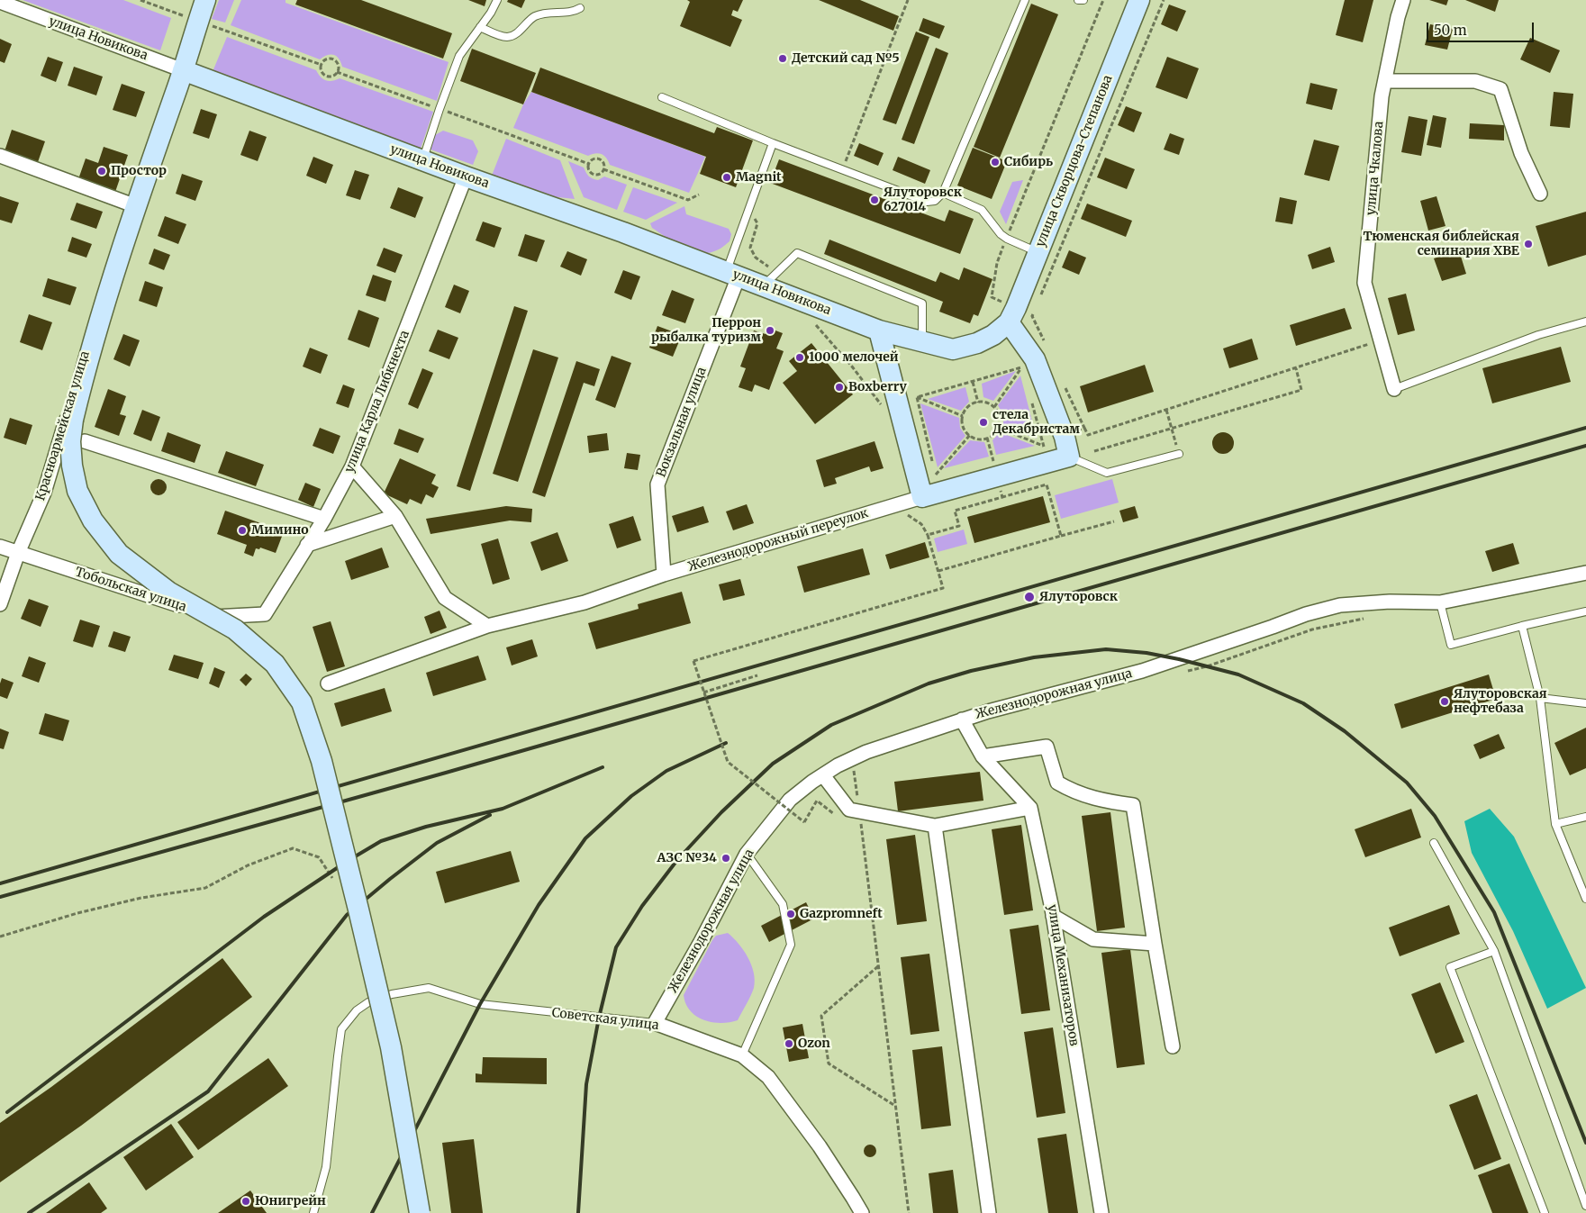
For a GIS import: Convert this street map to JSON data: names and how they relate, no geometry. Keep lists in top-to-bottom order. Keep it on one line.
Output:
{"streets":{"street":["улица Новикова","улица Скворцова-Степанова","улица Чкалова","улица Карла Либкнехта","Вокзальная улица","Красноармейская улица","Железнодорожный переулок","Тобольская улица","Железнодорожная улица","улица Механизаторов","Советская улица"]},"crossings":[["улица Новикова","улица Скворцова-Степанова"],["улица Новикова","улица Карла Либкнехта"],["улица Новикова","Вокзальная улица"],["улица Новикова","Красноармейская улица"],["улица Карла Либкнехта","Тобольская улица"],["Вокзальная улица","Железнодорожный переулок"],["Красноармейская улица","Тобольская улица"],["Железнодорожная улица","Советская улица"]],"places":["Детский сад №5","Сибирь","Простор","Magnit","Ялуторовск 627014","Тюменская библейская семинария ХВЕ","Перрон рыбалка туризм","1000 мелочей","Boxberry","стела Декабристам","Мимино","Ялуторовск","Ялуторовская нефтебаза","АЗС №34","Gazpromneft","Ozon","Юнигрейн"],"scale_bar":"50 m"}
